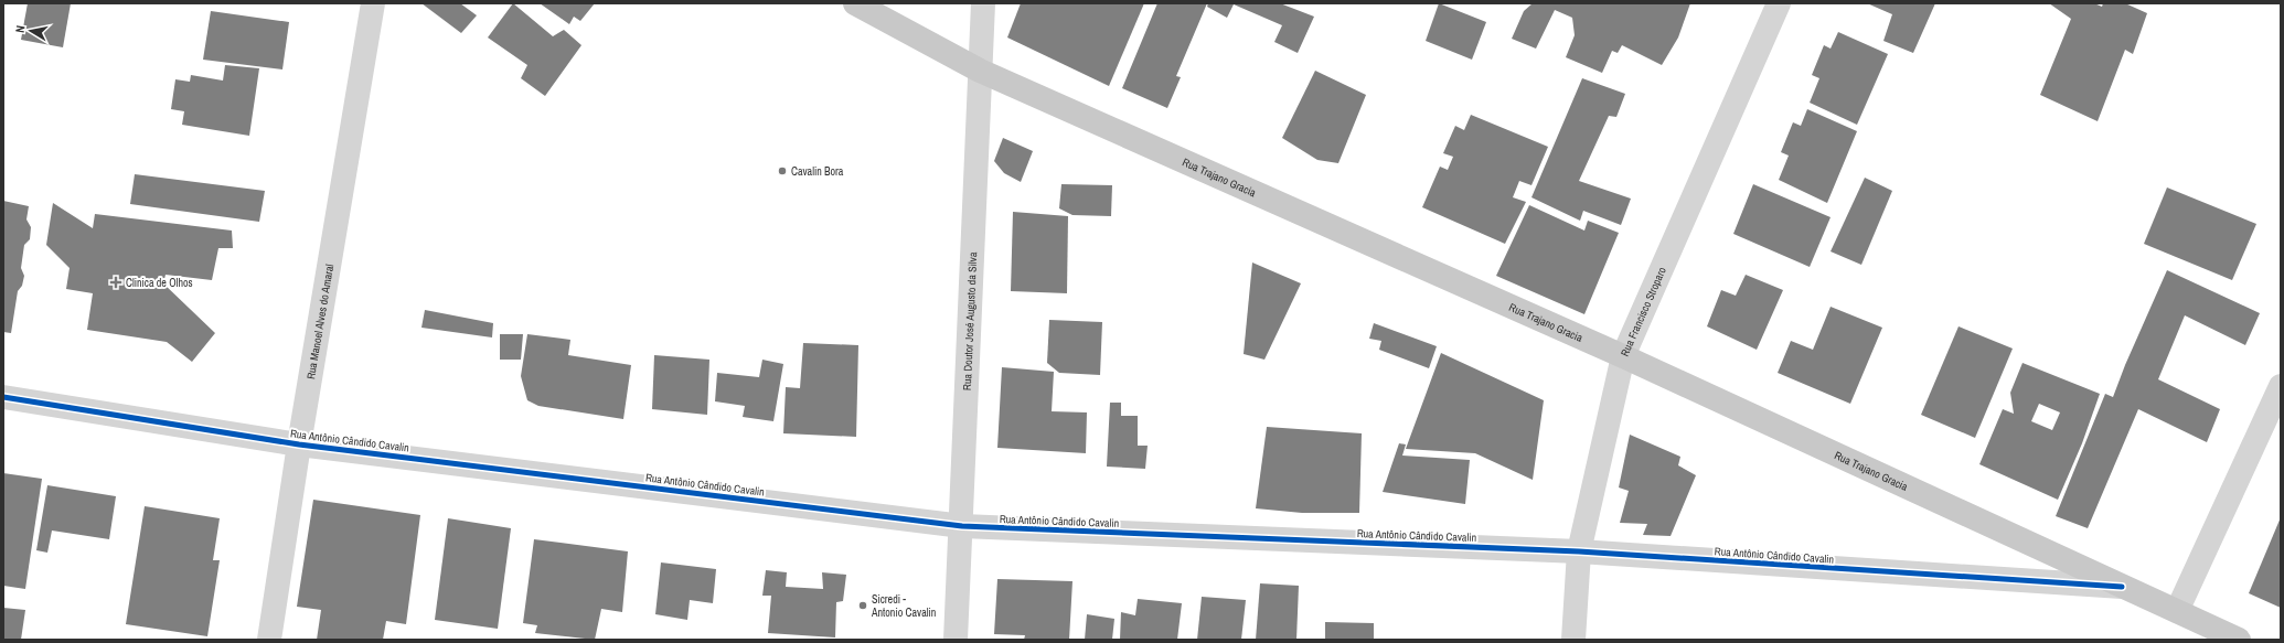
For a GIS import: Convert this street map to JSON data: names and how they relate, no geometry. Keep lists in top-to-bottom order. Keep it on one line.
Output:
{"streets":{"main road":["Rua Trajano Gracia"],"street":["Rua Francisco Stroparo","Rua Manoel Alves do Amaral","Rua Doutor José Augusto da Silva","Rua Antônio Cândido Cavalin"]},"crossings":[["Rua Trajano Gracia","Rua Francisco Stroparo"],["Rua Trajano Gracia","Rua Doutor José Augusto da Silva"],["Rua Trajano Gracia","Rua Antônio Cândido Cavalin"],["Rua Francisco Stroparo","Rua Antônio Cândido Cavalin"],["Rua Manoel Alves do Amaral","Rua Antônio Cândido Cavalin"],["Rua Doutor José Augusto da Silva","Rua Antônio Cândido Cavalin"]],"places":{"other":["Cavalin Bora","Sicredi - Antonio Cavalin"],"health":["Clinica de Olhos"]},"north":"left"}
